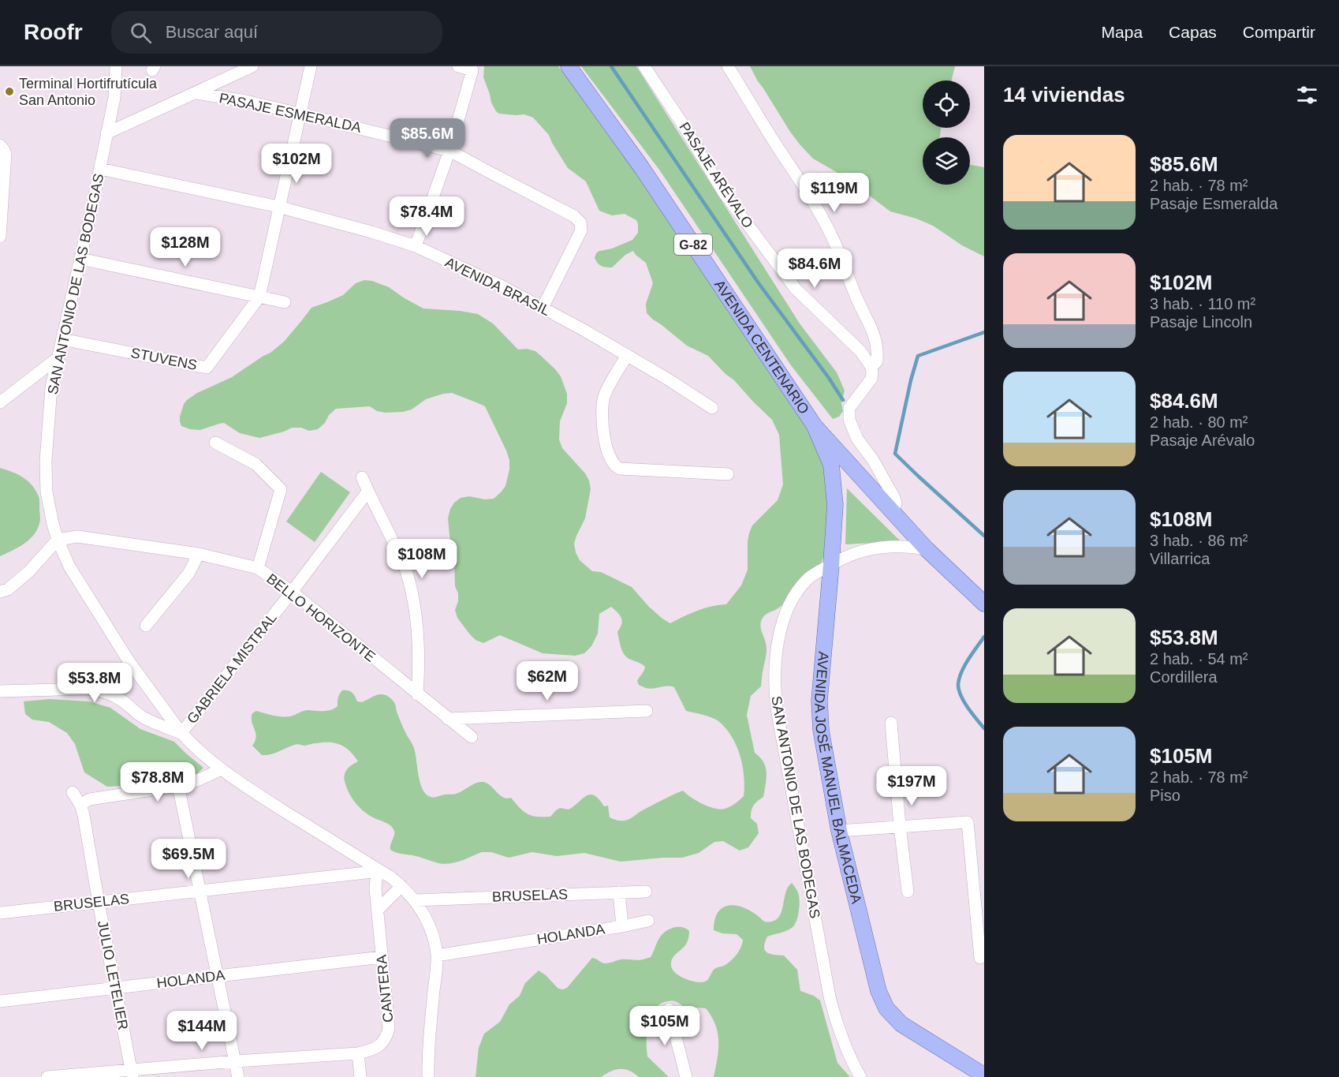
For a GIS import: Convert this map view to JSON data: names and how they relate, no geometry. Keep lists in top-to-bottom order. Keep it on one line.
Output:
{"streets":{"main road":["G-82","AVENIDA CENTENARIO","AVENIDA JOSÉ MANUEL BALMACEDA"],"street":["PASAJE ESMERALDA","PASAJE ARÉVALO","SAN ANTONIO DE LAS BODEGAS","AVENIDA BRASIL","STUVENS","BELLO HORIZONTE","GABRIELA MISTRAL","BRUSELAS","HOLANDA","JULIO LETELIER","CANTERA"]},"crossings":[["PASAJE ESMERALDA","AVENIDA BRASIL"],["SAN ANTONIO DE LAS BODEGAS","AVENIDA BRASIL"],["SAN ANTONIO DE LAS BODEGAS","AVENIDA CENTENARIO"],["SAN ANTONIO DE LAS BODEGAS","STUVENS"],["SAN ANTONIO DE LAS BODEGAS","BELLO HORIZONTE"],["SAN ANTONIO DE LAS BODEGAS","GABRIELA MISTRAL"],["SAN ANTONIO DE LAS BODEGAS","AVENIDA JOSÉ MANUEL BALMACEDA"],["SAN ANTONIO DE LAS BODEGAS","BRUSELAS"],["SAN ANTONIO DE LAS BODEGAS","HOLANDA"],["SAN ANTONIO DE LAS BODEGAS","CANTERA"],["AVENIDA CENTENARIO","AVENIDA JOSÉ MANUEL BALMACEDA"],["BELLO HORIZONTE","GABRIELA MISTRAL"],["BRUSELAS","JULIO LETELIER"],["BRUSELAS","CANTERA"],["HOLANDA","JULIO LETELIER"],["HOLANDA","CANTERA"],["JULIO LETELIER","CANTERA"]],"places":["Terminal Hortifrutícula San Antonio"],"page":{"header":"Roofr","search":"Buscar aquí","nav":["Mapa","Capas","Compartir"],"heading":"14 viviendas","price":["$85.6M","$102M","$119M","$78.4M","$128M","$84.6M","$108M","$62M","$53.8M","$78.8M","$197M","$69.5M","$105M","$144M"],"list":[{"name":"$85.6M","note":"2 hab. · 78 m² · Pasaje Esmeralda"},{"name":"$102M","note":"3 hab. · 110 m² · Pasaje Lincoln"},{"name":"$84.6M","note":"2 hab. · 80 m² · Pasaje Arévalo"},{"name":"$108M","note":"3 hab. · 86 m² · Villarrica"},{"name":"$53.8M","note":"2 hab. · 54 m² · Cordillera"},{"name":"$105M","note":"2 hab. · 78 m² · Piso"}]}}
